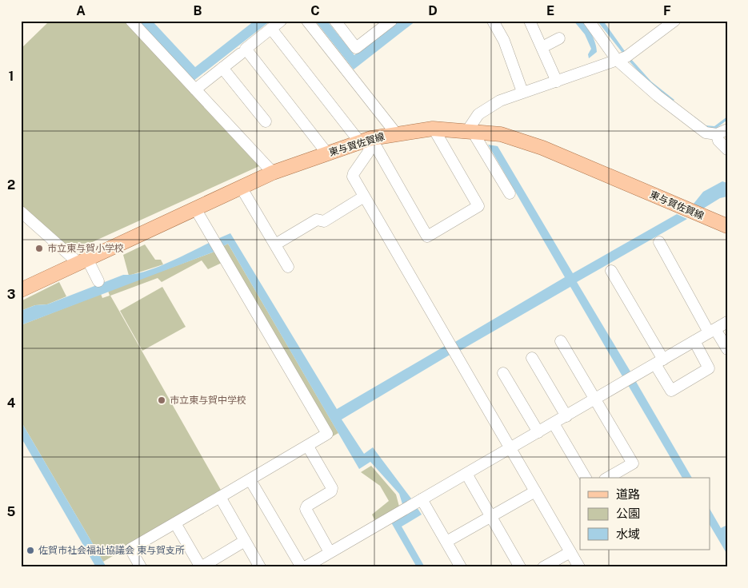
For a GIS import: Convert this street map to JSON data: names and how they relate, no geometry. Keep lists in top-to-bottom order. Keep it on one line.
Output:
{"streets":{"main road":["東与賀佐賀線"]},"places":["市立東与賀小学校","市立東与賀中学校","佐賀市社会福祉協議会 東与賀支所"],"legend":["道路","公園","水域"],"grid":{"columns":["A","B","C","D","E","F"],"rows":["1","2","3","4","5"]}}
